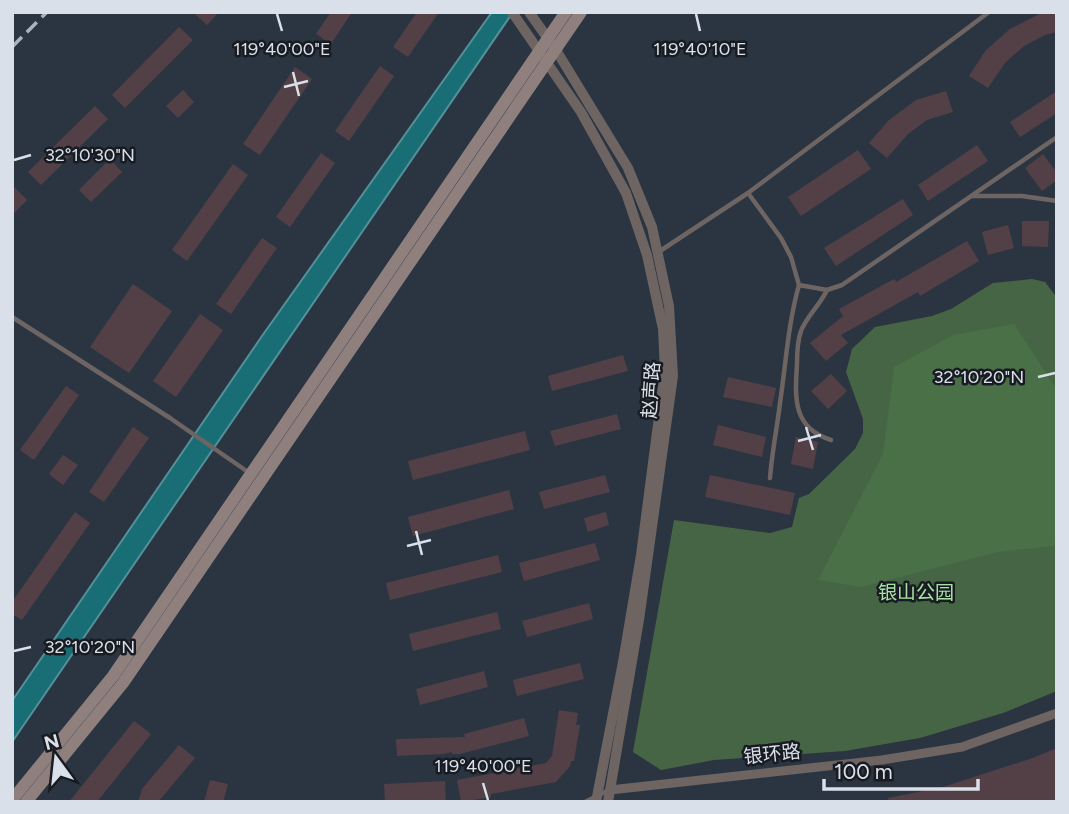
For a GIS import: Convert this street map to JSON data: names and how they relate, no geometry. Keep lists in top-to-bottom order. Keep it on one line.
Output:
{"streets":{"street":["赵声路","银环路"]},"crossings":[["赵声路","银环路"]],"parks":["银山公园"],"scale_bar":"100 m","north":"top","coordinates":["119°40'00\"E","119°40'10\"E","32°10'30\"N","32°10'20\"N"]}
